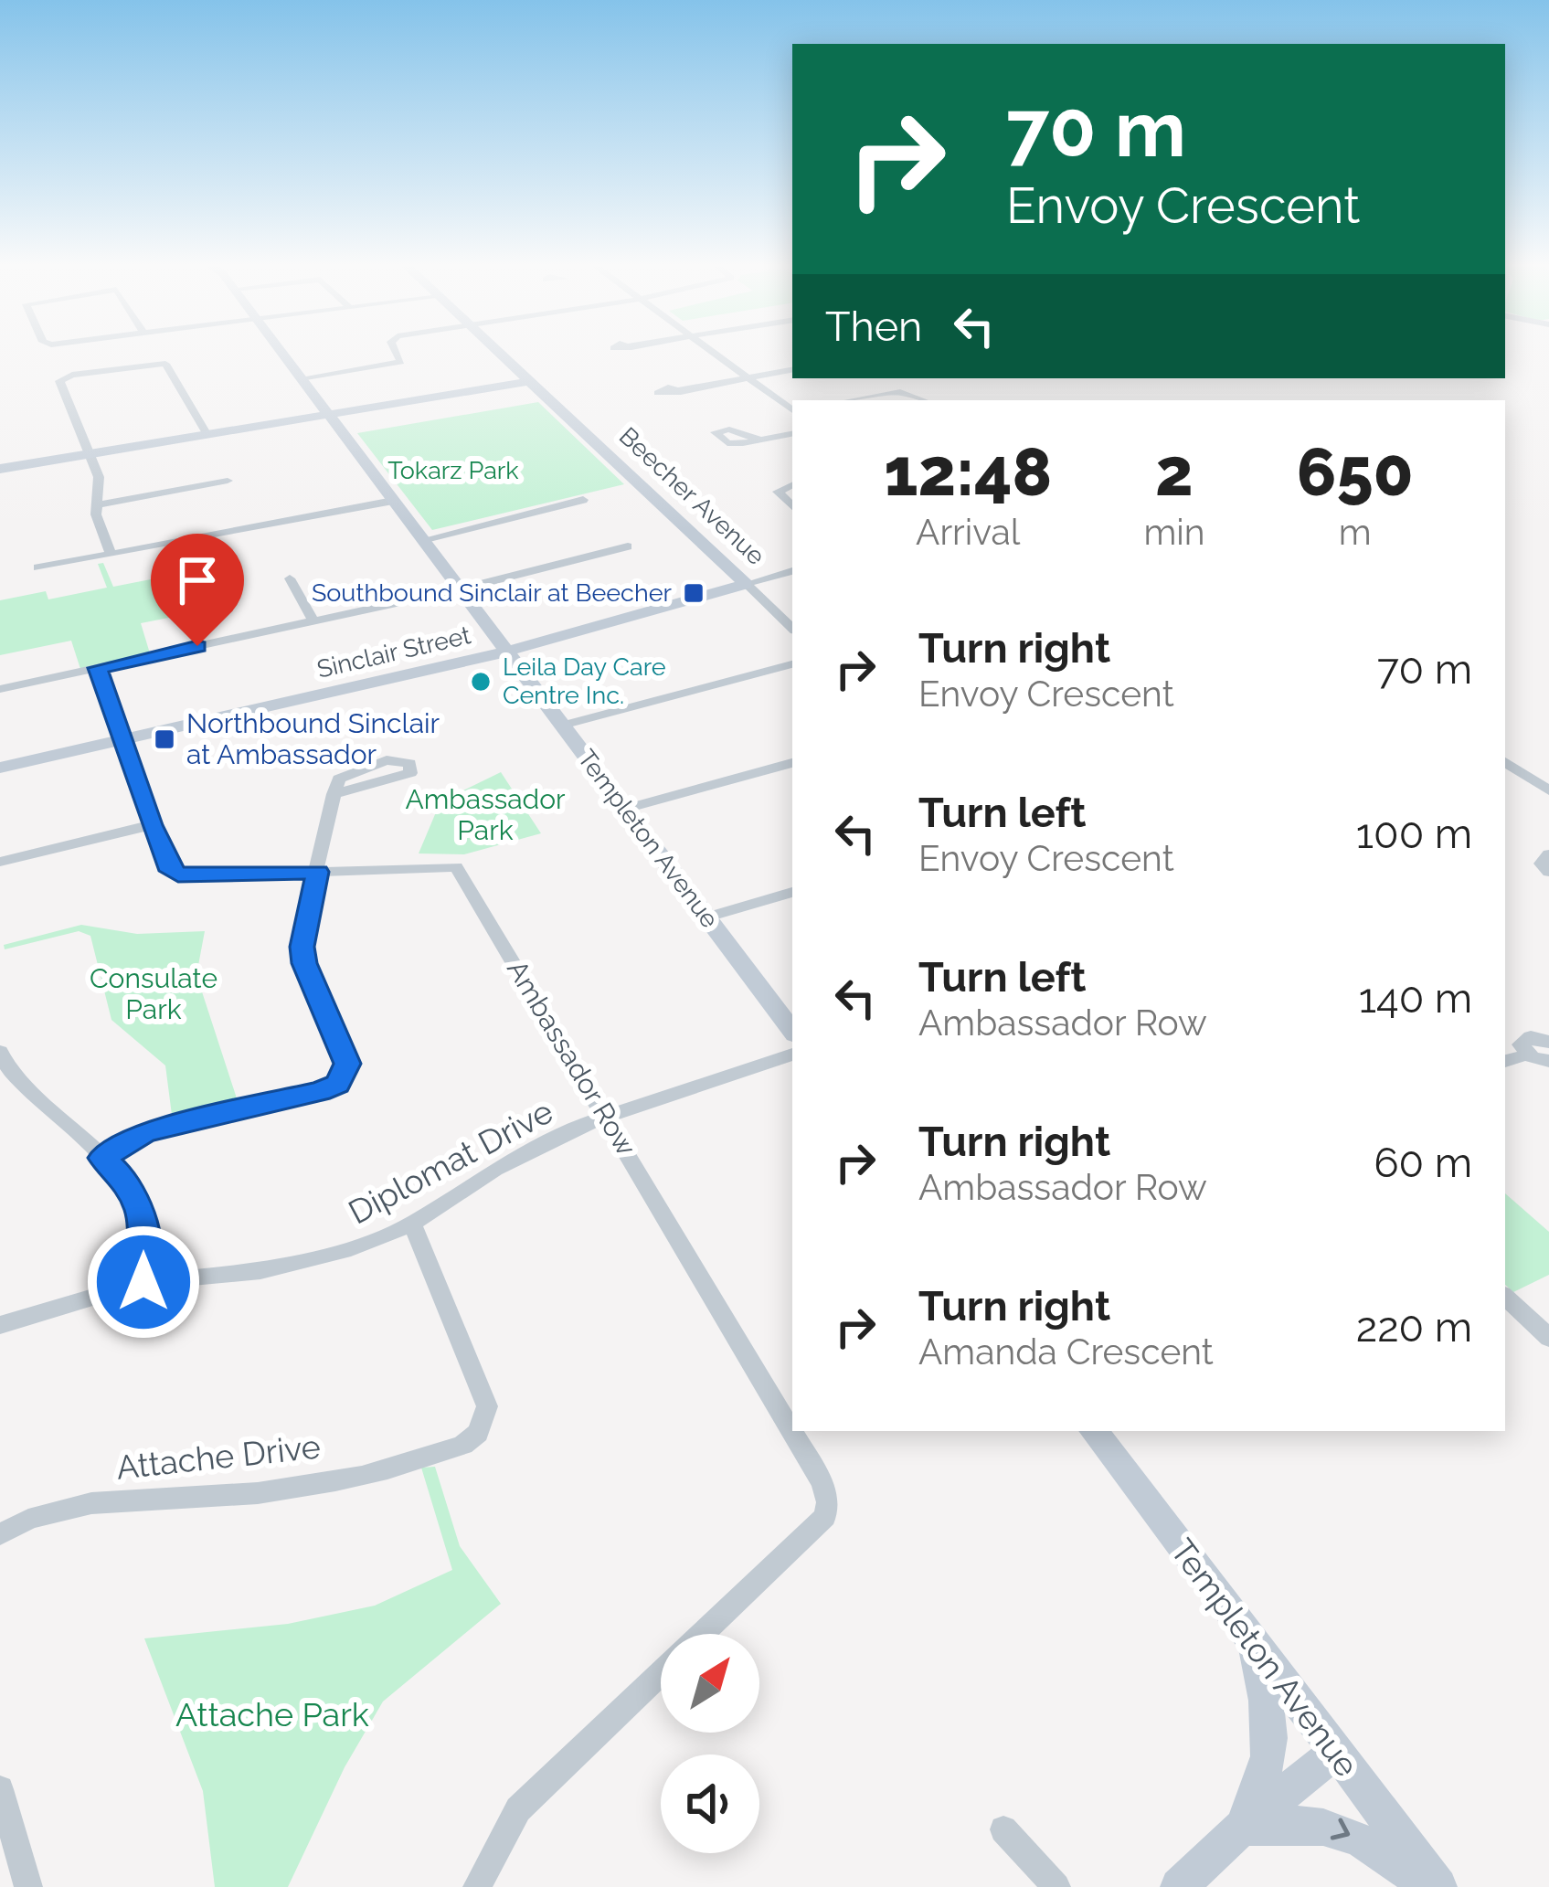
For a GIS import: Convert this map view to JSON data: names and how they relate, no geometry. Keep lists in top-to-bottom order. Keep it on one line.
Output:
{"streets":{"street":["Beecher Avenue","Sinclair Street","Templeton Avenue","Ambassador Row","Diplomat Drive","Attache Drive"]},"crossings":[["Beecher Avenue","Sinclair Street"],["Sinclair Street","Templeton Avenue"],["Sinclair Street","Ambassador Row"],["Ambassador Row","Diplomat Drive"],["Diplomat Drive","Attache Drive"]],"parks":["Tokarz Park","Ambassador Park","Consulate Park","Attache Park"],"places":{"transit":["Southbound Sinclair at Beecher","Northbound Sinclair at Ambassador"],"other":["Leila Day Care Centre Inc."]},"north":"top right","page":{"turn":["70 m","Envoy Crescent"],"then":"Then","eta":["12:48","Arrival","2","min","650","m"],"list":[{"name":"Turn right","note":"Envoy Crescent","value":"70 m"},{"name":"Turn left","note":"Envoy Crescent","value":"100 m"},{"name":"Turn left","note":"Ambassador Row","value":"140 m"},{"name":"Turn right","note":"Ambassador Row","value":"60 m"},{"name":"Turn right","note":"Amanda Crescent","value":"220 m"}]}}
